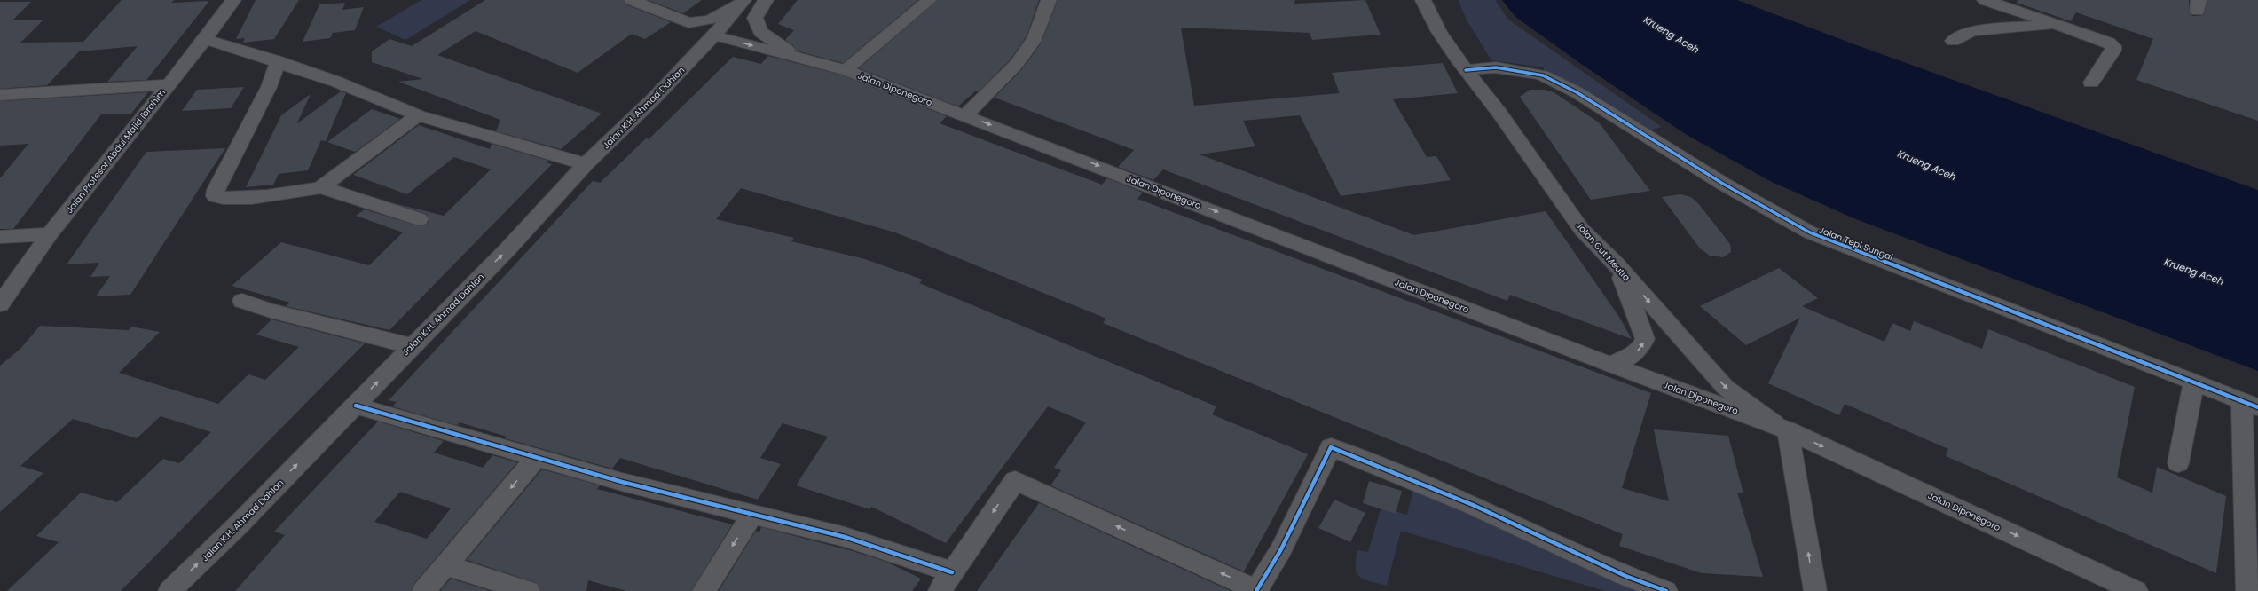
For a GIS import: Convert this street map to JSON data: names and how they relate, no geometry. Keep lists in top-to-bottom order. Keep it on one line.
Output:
{"streets":{"street":["Jalan Diponegoro","Jalan K.H. Ahmad Dahlan","Jalan Profesor Abdul Majid Ibrahim","Jalan Tepi Sungai","Jalan Cut Meutia"]},"crossings":[["Jalan Diponegoro","Jalan K.H. Ahmad Dahlan"],["Jalan Diponegoro","Jalan Cut Meutia"],["Jalan Tepi Sungai","Jalan Cut Meutia"]],"one_way":["Jalan Diponegoro","Jalan Cut Meutia"],"water":["Krueng Aceh"]}
